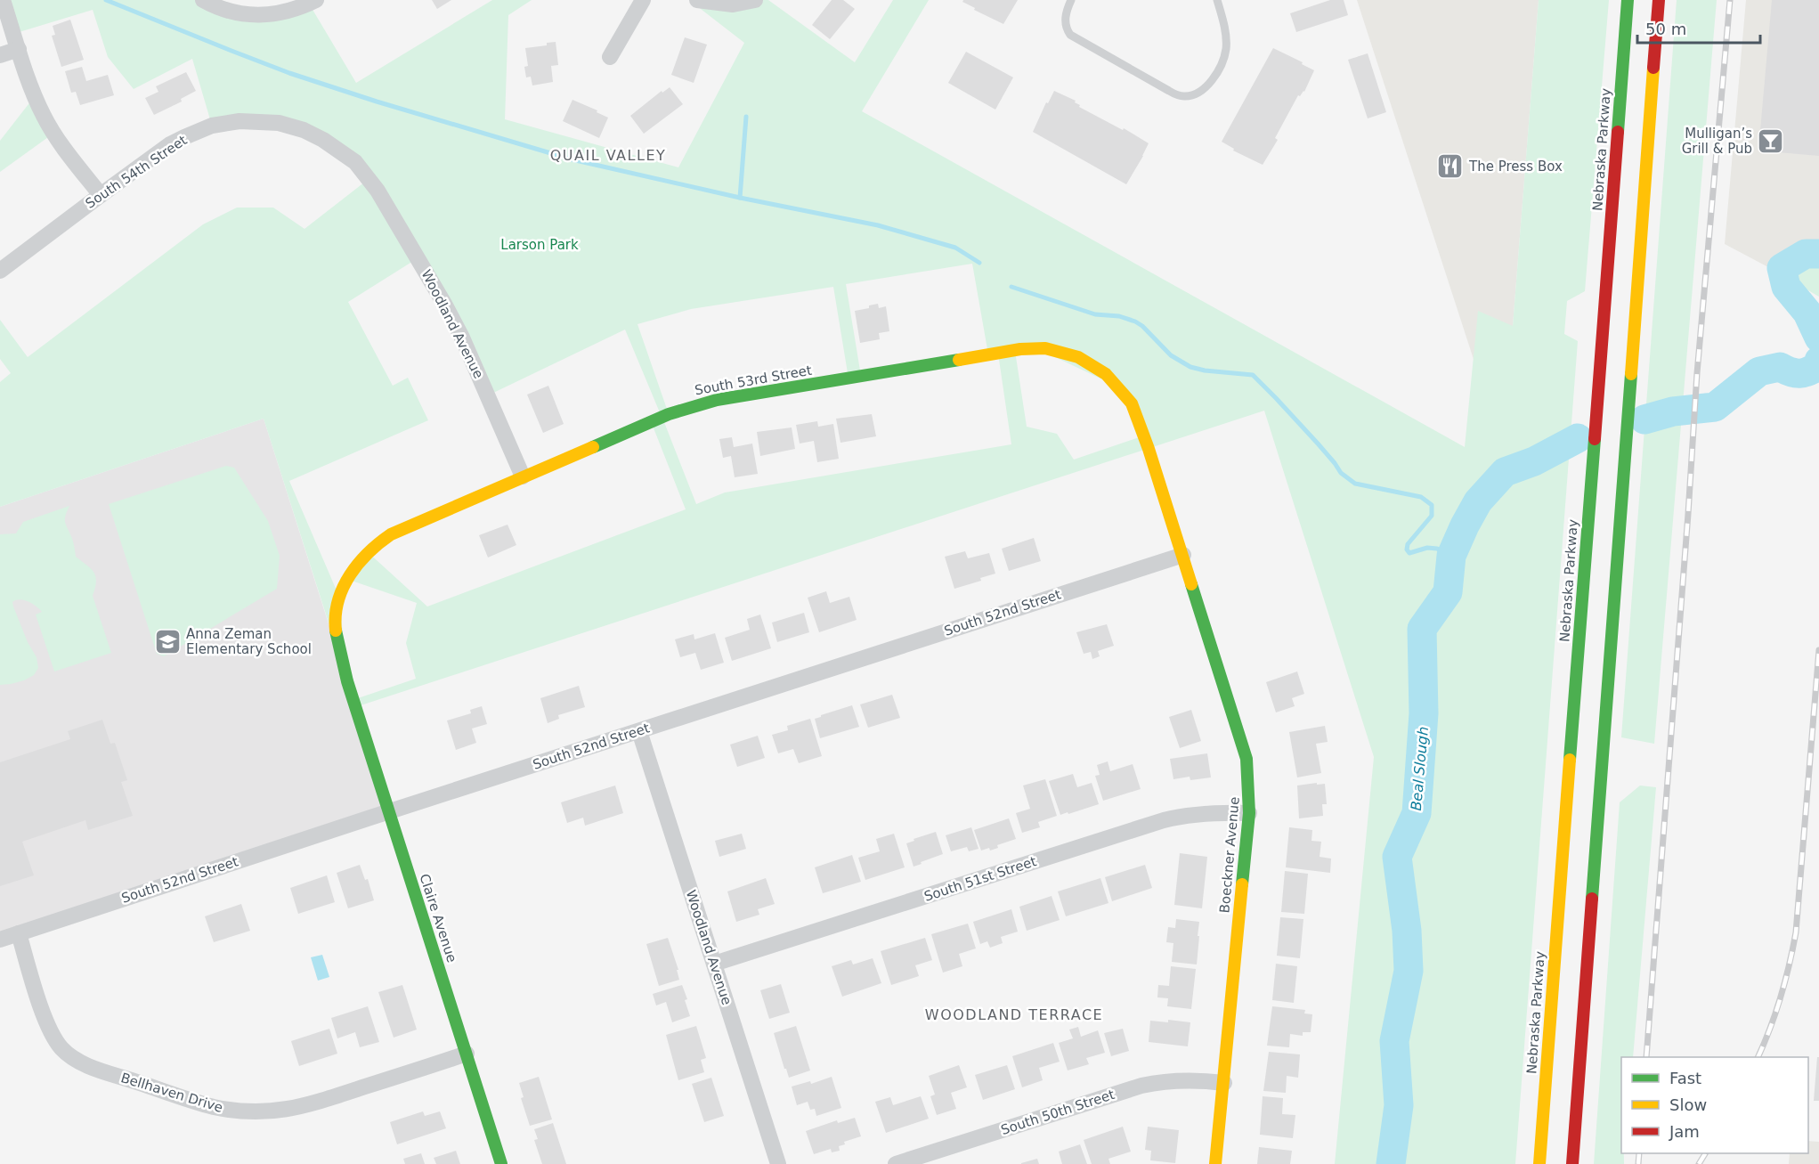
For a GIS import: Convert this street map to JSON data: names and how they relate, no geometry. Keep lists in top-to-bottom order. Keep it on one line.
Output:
{"streets":{"main road":["Nebraska Parkway","South 53rd Street","Boeckner Avenue","Claire Avenue"],"street":["South 54th Street","Woodland Avenue","South 52nd Street","South 51st Street","Bellhaven Drive","South 50th Street"]},"crossings":[["South 54th Street","Woodland Avenue"],["Woodland Avenue","South 53rd Street"],["Woodland Avenue","South 52nd Street"],["Woodland Avenue","South 51st Street"],["South 53rd Street","Boeckner Avenue"],["South 53rd Street","Claire Avenue"],["South 52nd Street","Boeckner Avenue"],["South 52nd Street","Claire Avenue"],["South 52nd Street","Bellhaven Drive"],["Boeckner Avenue","South 51st Street"],["Boeckner Avenue","South 50th Street"],["Claire Avenue","Bellhaven Drive"]],"districts":["QUAIL VALLEY","WOODLAND TERRACE"],"water":["Beal Slough"],"parks":["Larson Park"],"places":{"bar":["Mulligan’s Grill & Pub"],"restaurant":["The Press Box"],"school or university":["Anna Zeman Elementary School"]},"legend":["Fast","Slow","Jam"],"scale_bar":"50 m"}
